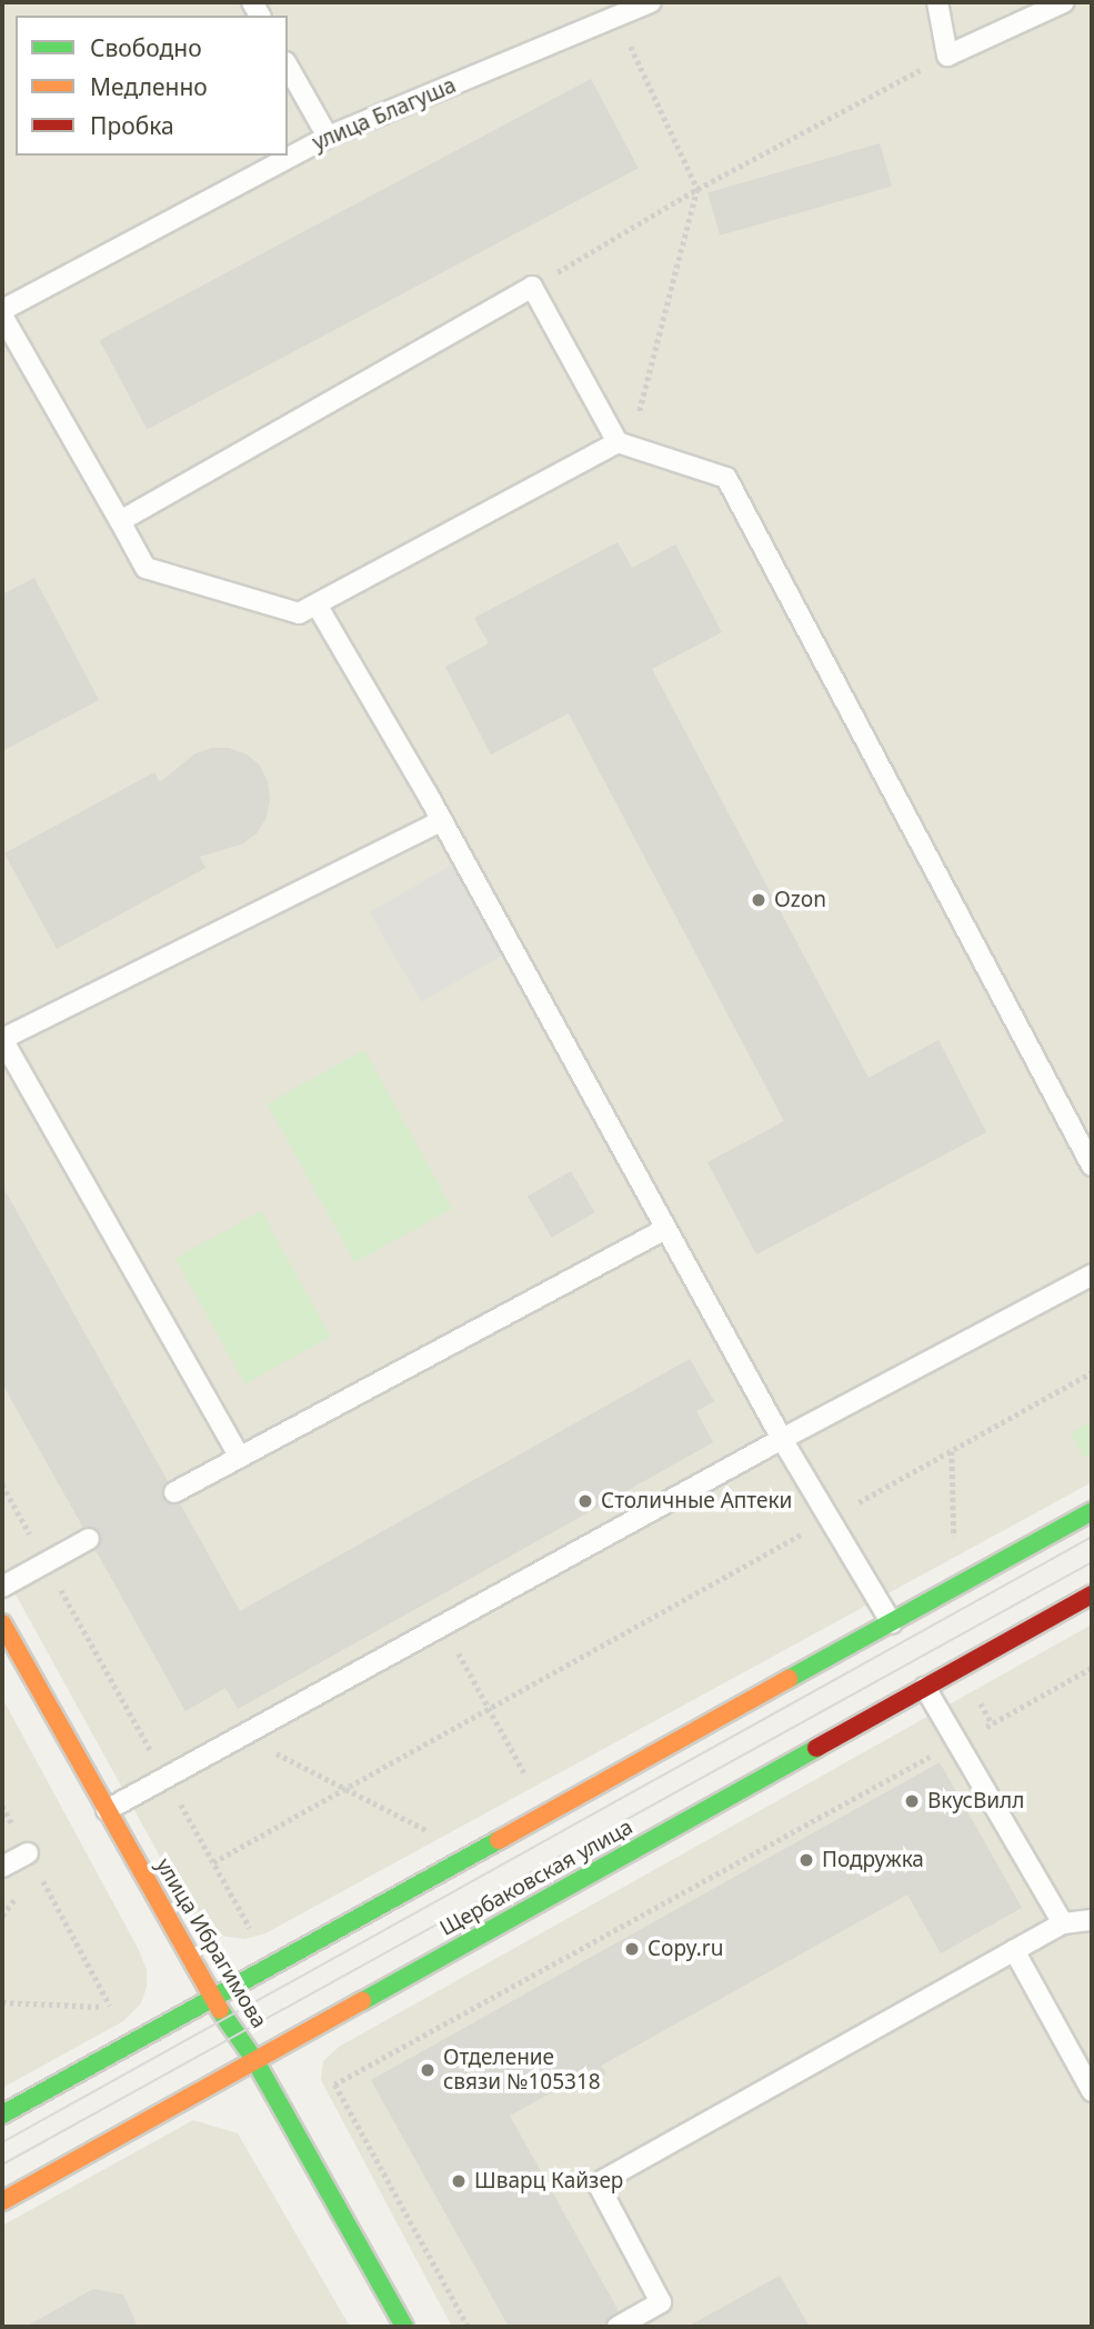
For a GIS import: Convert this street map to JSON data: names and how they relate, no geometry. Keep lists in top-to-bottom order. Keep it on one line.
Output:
{"streets":{"main road":["Щербаковская улица","улица Ибрагимова"],"lane":["улица Благуша"]},"crossings":[["Щербаковская улица","улица Ибрагимова"]],"places":["Ozon","Столичные Аптеки","ВкусВилл","Подружка","Copy.ru","Отделение связи №105318","Шварц Кайзер"],"legend":["Свободно","Медленно","Пробка"]}
